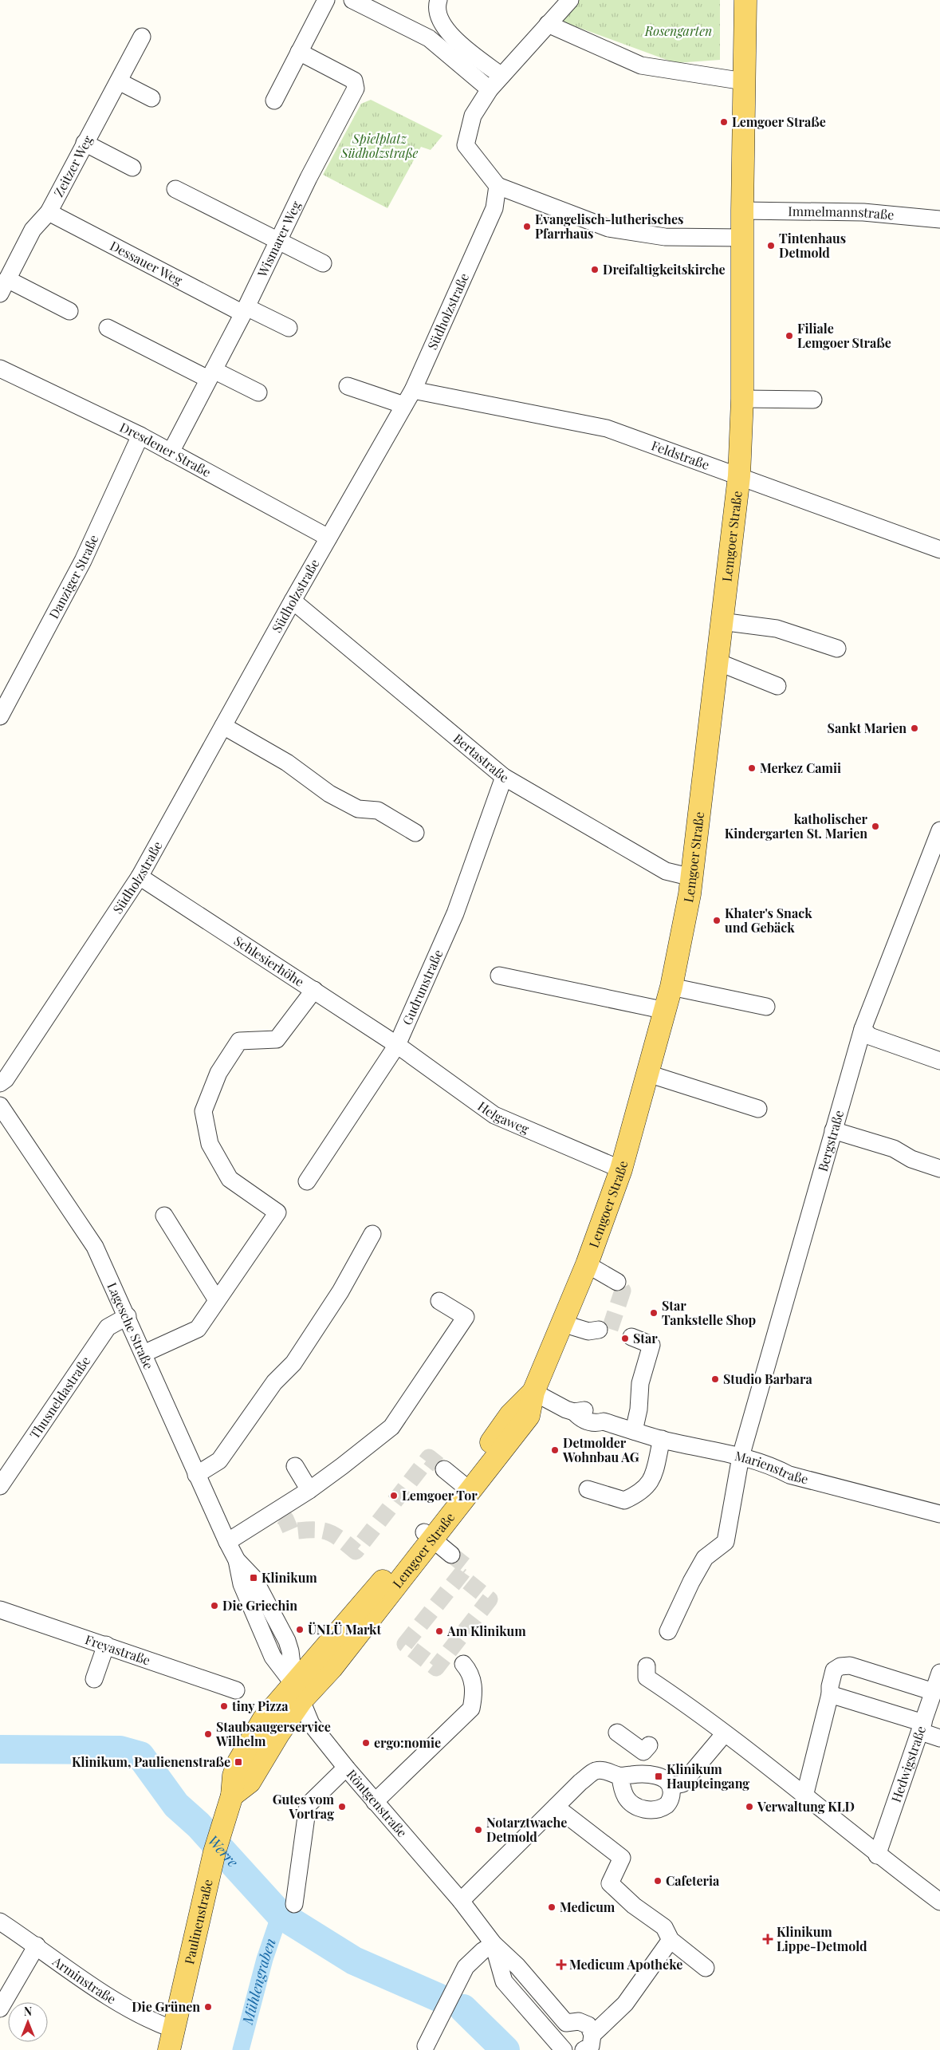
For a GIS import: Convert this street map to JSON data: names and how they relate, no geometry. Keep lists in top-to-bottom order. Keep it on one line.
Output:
{"streets":{"main road":["Lemgoer Straße","Paulinenstraße"],"street":["Zeitzer Weg","Immelmannstraße","Wismarer Weg","Dessauer Weg","Südholzstraße","Dresdener Straße","Feldstraße","Danziger Straße","Bertastraße","Schlesierhöhe","Gudrunstraße","Helgaweg","Bergstraße","Lagesche Straße","Thusneldastraße","Marienstraße","Freyastraße","Hedwigstraße","Röntgenstraße","Arminstraße"]},"crossings":[["Zeitzer Weg","Dessauer Weg"],["Immelmannstraße","Lemgoer Straße"],["Wismarer Weg","Dessauer Weg"],["Wismarer Weg","Dresdener Straße"],["Südholzstraße","Dresdener Straße"],["Südholzstraße","Feldstraße"],["Südholzstraße","Bertastraße"],["Südholzstraße","Schlesierhöhe"],["Dresdener Straße","Danziger Straße"],["Feldstraße","Lemgoer Straße"],["Lemgoer Straße","Bertastraße"],["Lemgoer Straße","Helgaweg"],["Lemgoer Straße","Lagesche Straße"],["Lemgoer Straße","Marienstraße"],["Lemgoer Straße","Röntgenstraße"],["Lemgoer Straße","Paulinenstraße"],["Bertastraße","Gudrunstraße"],["Schlesierhöhe","Gudrunstraße"],["Schlesierhöhe","Helgaweg"],["Gudrunstraße","Helgaweg"],["Bergstraße","Marienstraße"],["Lagesche Straße","Thusneldastraße"],["Lagesche Straße","Röntgenstraße"],["Lagesche Straße","Paulinenstraße"],["Röntgenstraße","Paulinenstraße"],["Paulinenstraße","Arminstraße"]],"water":["Werre","Mühlengraben"],"parks":["Rosengarten","Spielplatz Südholzstraße"],"places":{"other":["Lemgoer Straße","Evangelisch-lutherisches Pfarrhaus","Tintenhaus Detmold","Dreifaltigkeitskirche","Filiale Lemgoer Straße","Sankt Marien","Merkez Camii","katholischer Kindergarten St. Marien","Khater's Snack und Gebäck","Star Tankstelle Shop","Star","Studio Barbara","Detmolder Wohnbau AG","Lemgoer Tor","Die Griechin","ÜNLÜ Markt","Am Klinikum","tiny Pizza","Staubsaugerservice Wilhelm","ergo:nomie","Gutes vom Vortrag","Verwaltung KLD","Notarztwache Detmold","Cafeteria","Medicum","Die Grünen"],"transit":["Klinikum","Klinikum, Paulienenstraße","Klinikum Haupteingang"],"health":["Klinikum Lippe-Detmold","Medicum Apotheke"]},"north":"top"}
